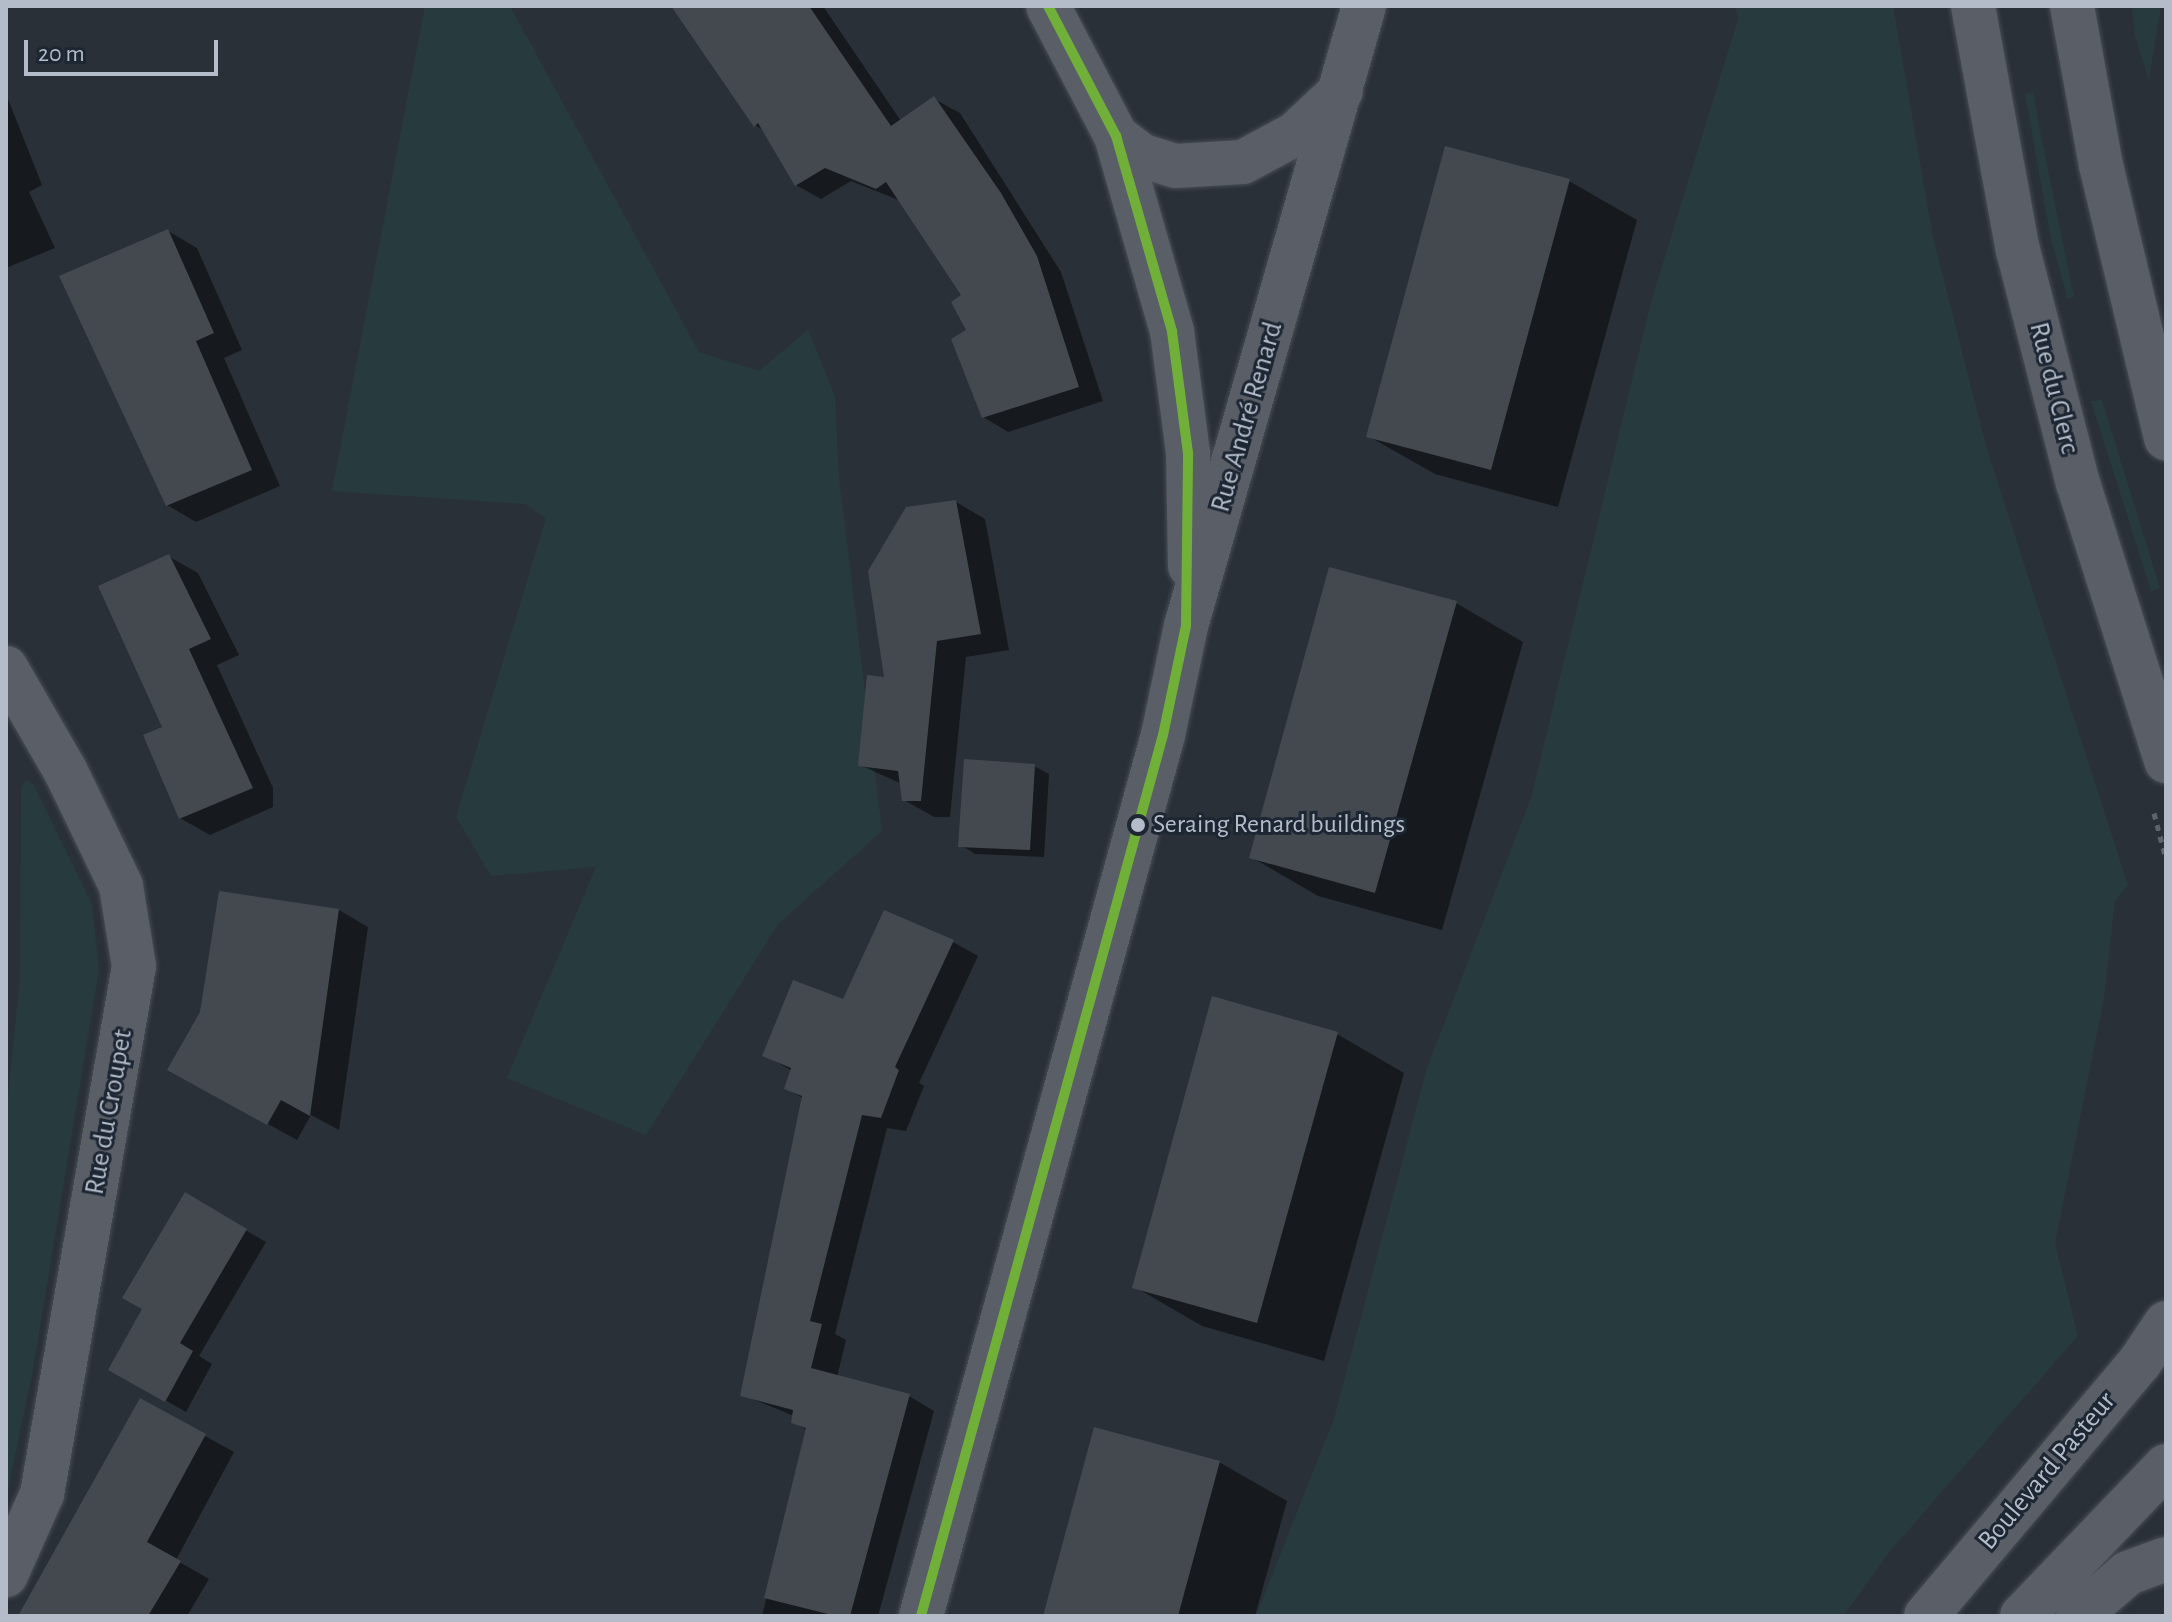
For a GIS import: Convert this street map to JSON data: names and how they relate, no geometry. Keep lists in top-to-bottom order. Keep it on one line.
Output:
{"streets":{"street":["Rue du Clerc","Rue André Renard","Rue du Croupet","Boulevard Pasteur"]},"places":["Seraing Renard buildings"],"scale_bar":"20 m"}
